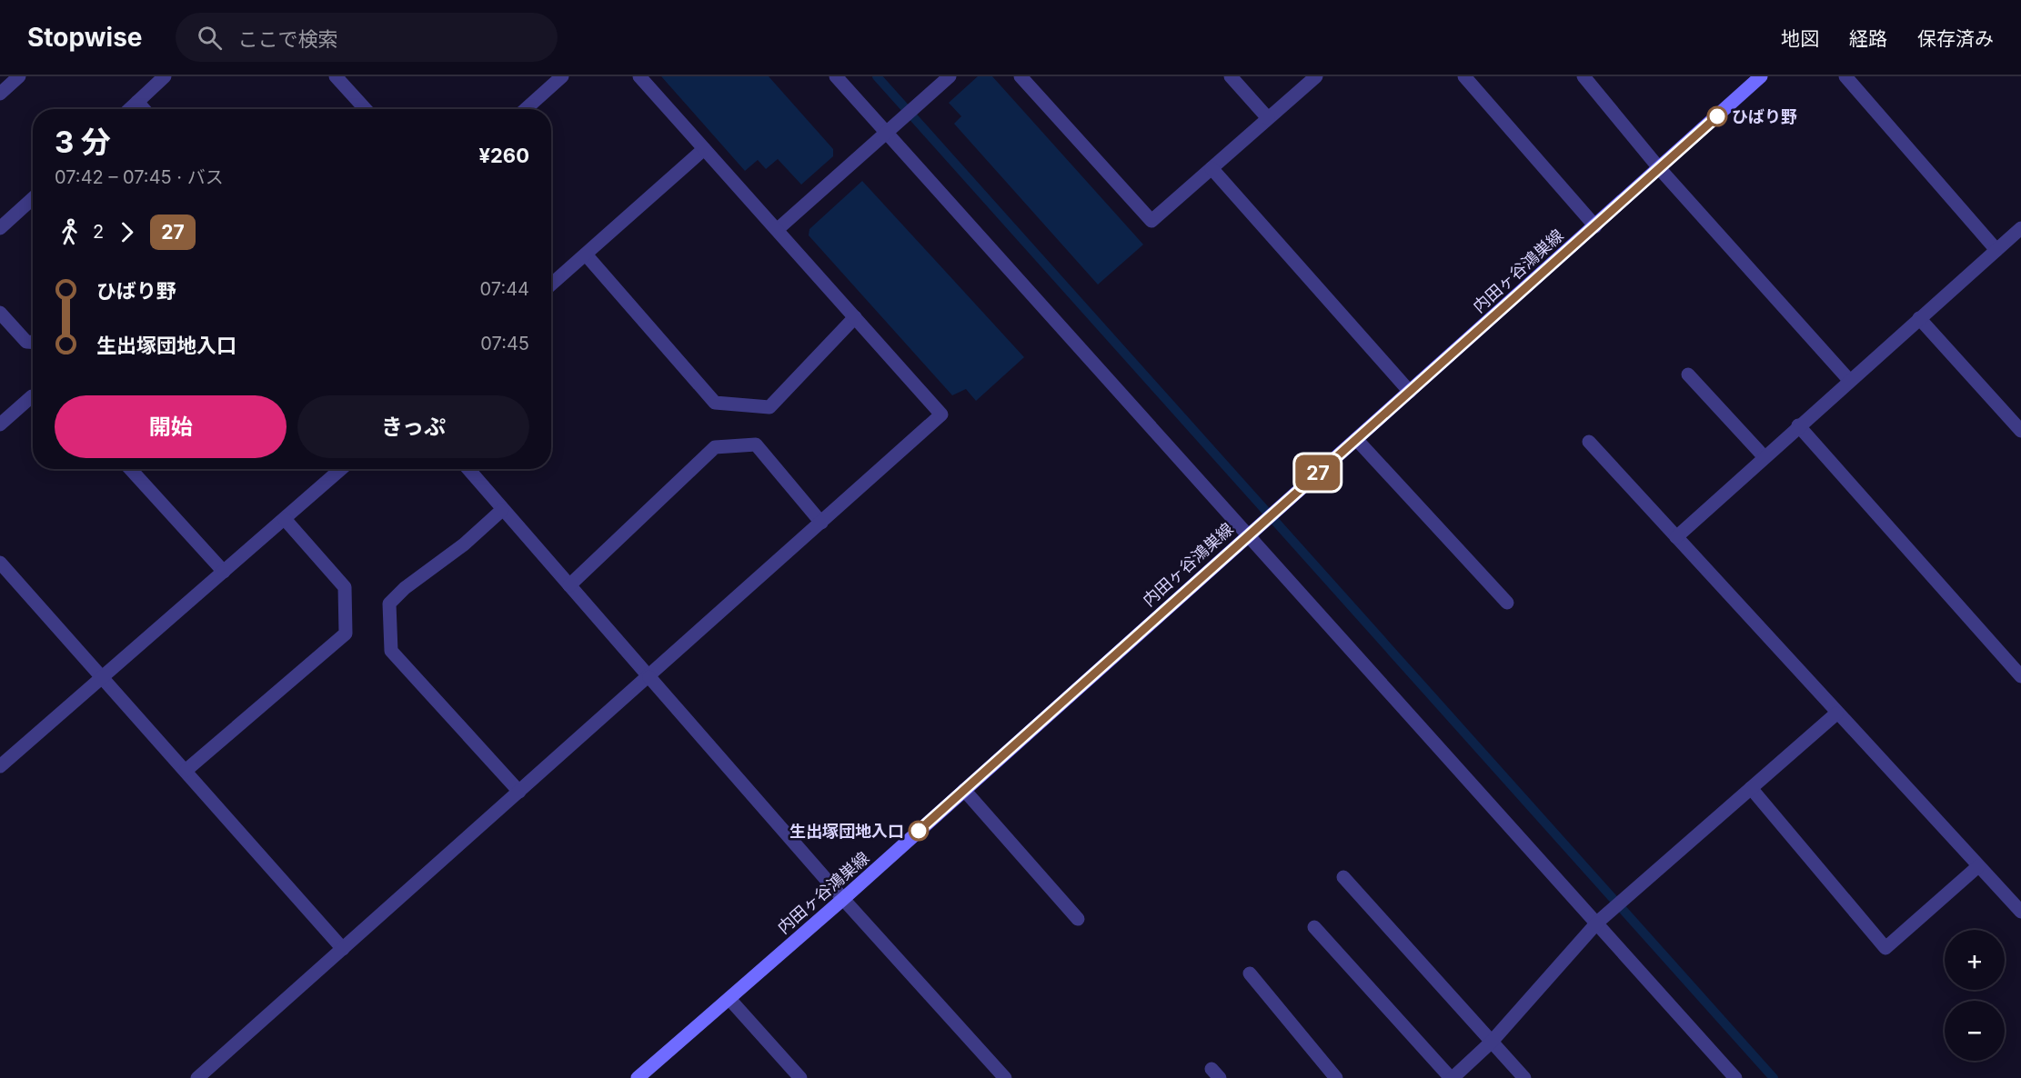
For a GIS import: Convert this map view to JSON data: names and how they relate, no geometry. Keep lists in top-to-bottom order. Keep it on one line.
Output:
{"streets":{"main road":["内田ヶ谷鴻巣線"]},"places":["ひばり野","生出塚団地入口"],"lines":["bus line 27"],"page":{"header":"Stopwise","search":"ここで検索","nav":["地図","経路","保存済み"],"on_map":"27","heading":["3 分","07:42 – 07:45 · バス","¥260"],"legs":["2","27"],"list":[{"name":"ひばり野","value":"07:44"},{"name":"生出塚団地入口","value":"07:45"}],"buttons":["開始","きっぷ"],"map_buttons":["+","−"]}}
